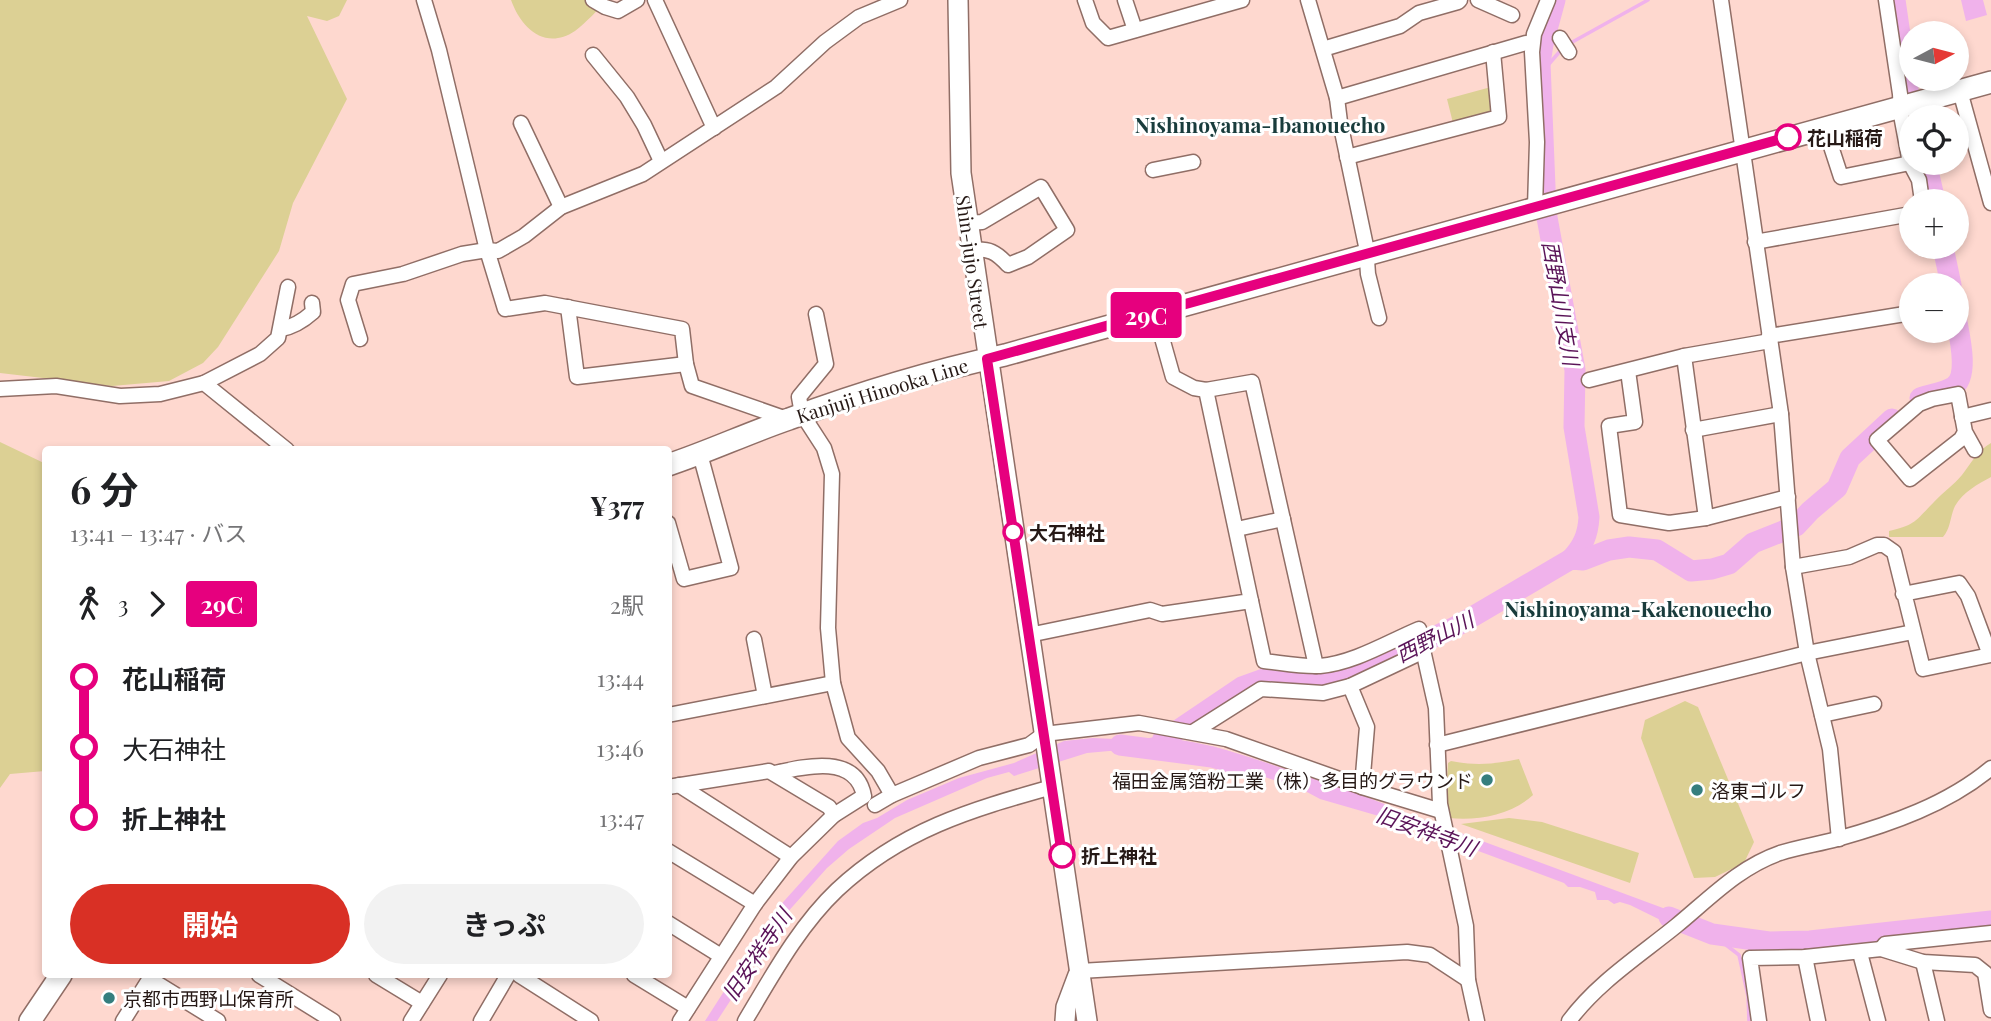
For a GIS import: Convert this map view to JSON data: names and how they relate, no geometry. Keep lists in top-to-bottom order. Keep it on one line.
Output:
{"streets":{"main road":["Shin-jujo Street","Kanjuji Hinooka Line"]},"crossings":[["Shin-jujo Street","Kanjuji Hinooka Line"]],"districts":["Nishinoyama-Ibanouecho","Nishinoyama-Kakenouecho"],"water":["西野山川支川","西野山川","旧安祥寺川"],"places":["花山稲荷","大石神社","福田金属箔粉工業（株）多目的グラウンド","洛東ゴルフ","折上神社","京都市西野山保育所"],"lines":["bus line 29C"],"north":"right","page":{"on_map":"29C","map_buttons":["+","−"],"heading":["6 分","13:41 – 13:47 · バス","¥377"],"legs":["3","29C","2駅"],"list":[{"name":"花山稲荷","value":"13:44"},{"name":"大石神社","value":"13:46"},{"name":"折上神社","value":"13:47"}],"buttons":["開始","きっぷ"]}}
